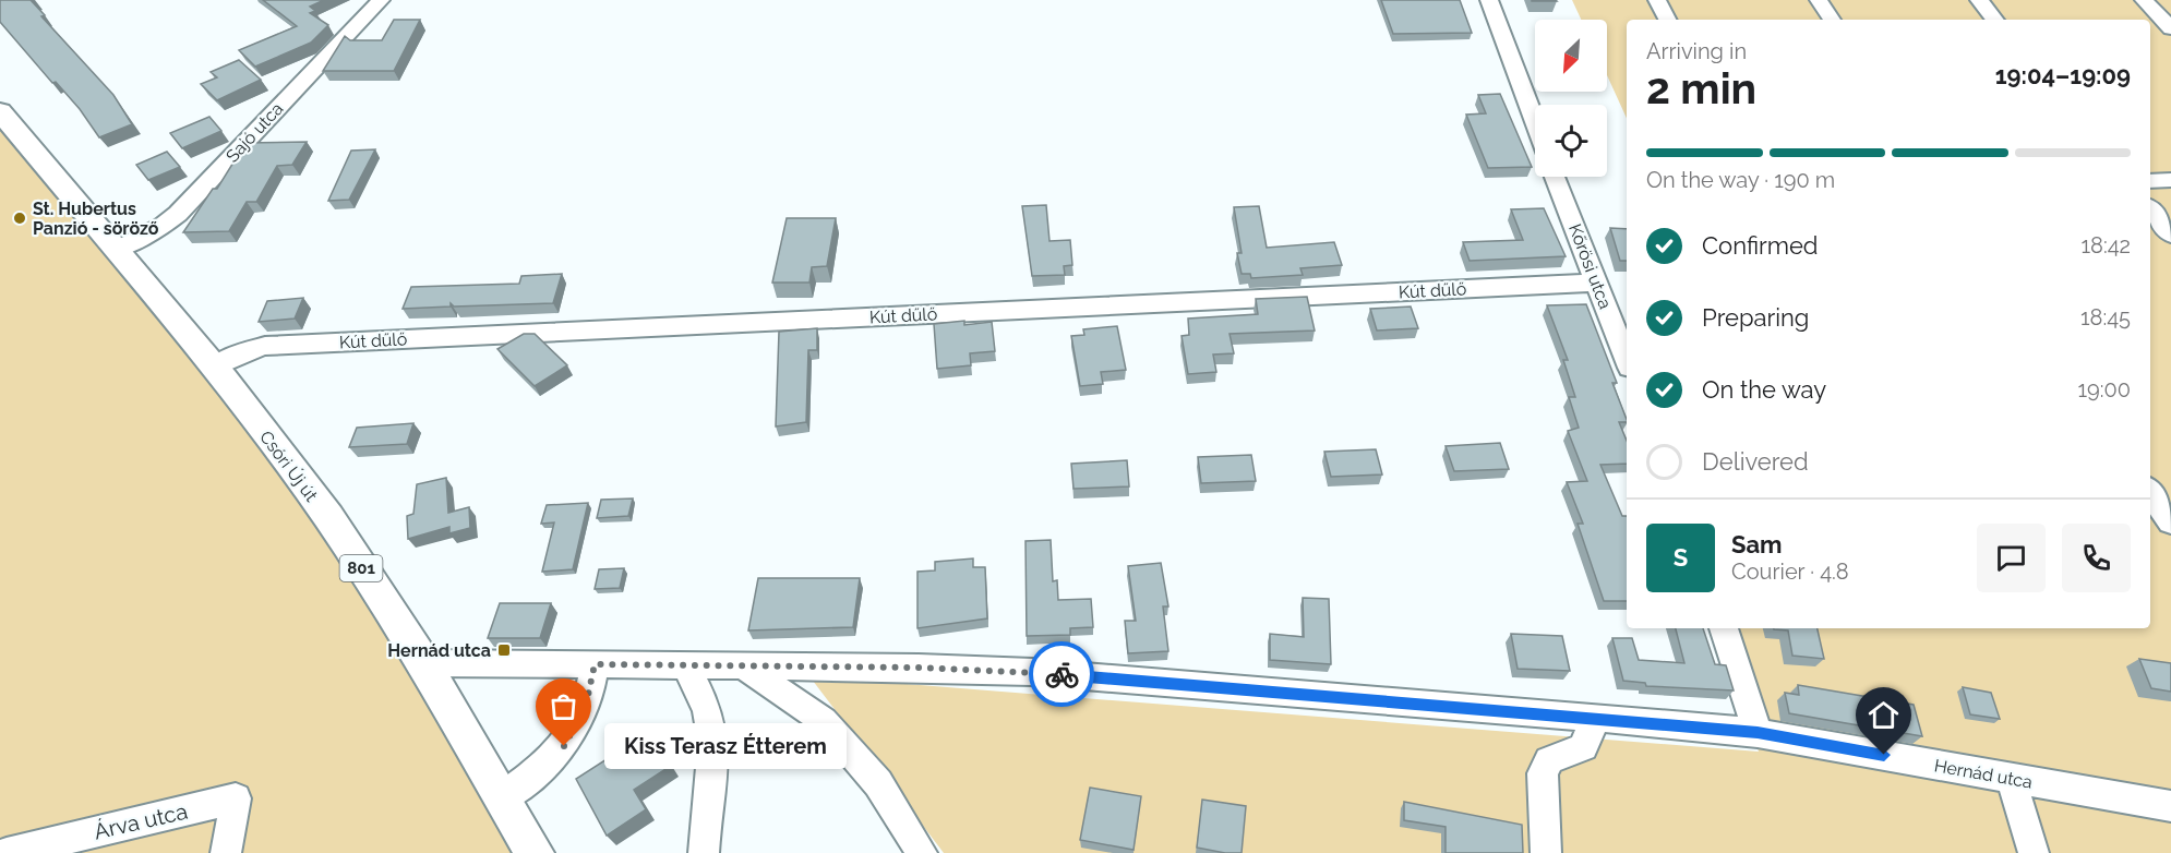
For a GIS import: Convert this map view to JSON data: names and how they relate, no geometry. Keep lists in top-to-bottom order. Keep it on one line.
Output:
{"streets":{"main road":["Csóri Új út","801"],"street":["Sajó utca","Kőrösi utca","Kút dűlő","Hernád utca","Árva utca"]},"crossings":[["Sajó utca","Csóri Új út"],["Kőrösi utca","Kút dűlő"],["Kút dűlő","Csóri Új út"],["Csóri Új út","Hernád utca"]],"places":{"other":["St. Hubertus Panzió - söröző","Kiss Terasz Étterem"],"transit":["Hernád utca"]},"north":"bottom left","page":{"heading":["2 min","Arriving in","19:04–19:09"],"panel":["Sam","Courier · 4.8"],"bar":"On the way · 190 m","list":[["Confirmed","18:42"],["Preparing","18:45"],["On the way","19:00"],"Delivered"],"round":"S","bubble":"Kiss Terasz Étterem"}}
